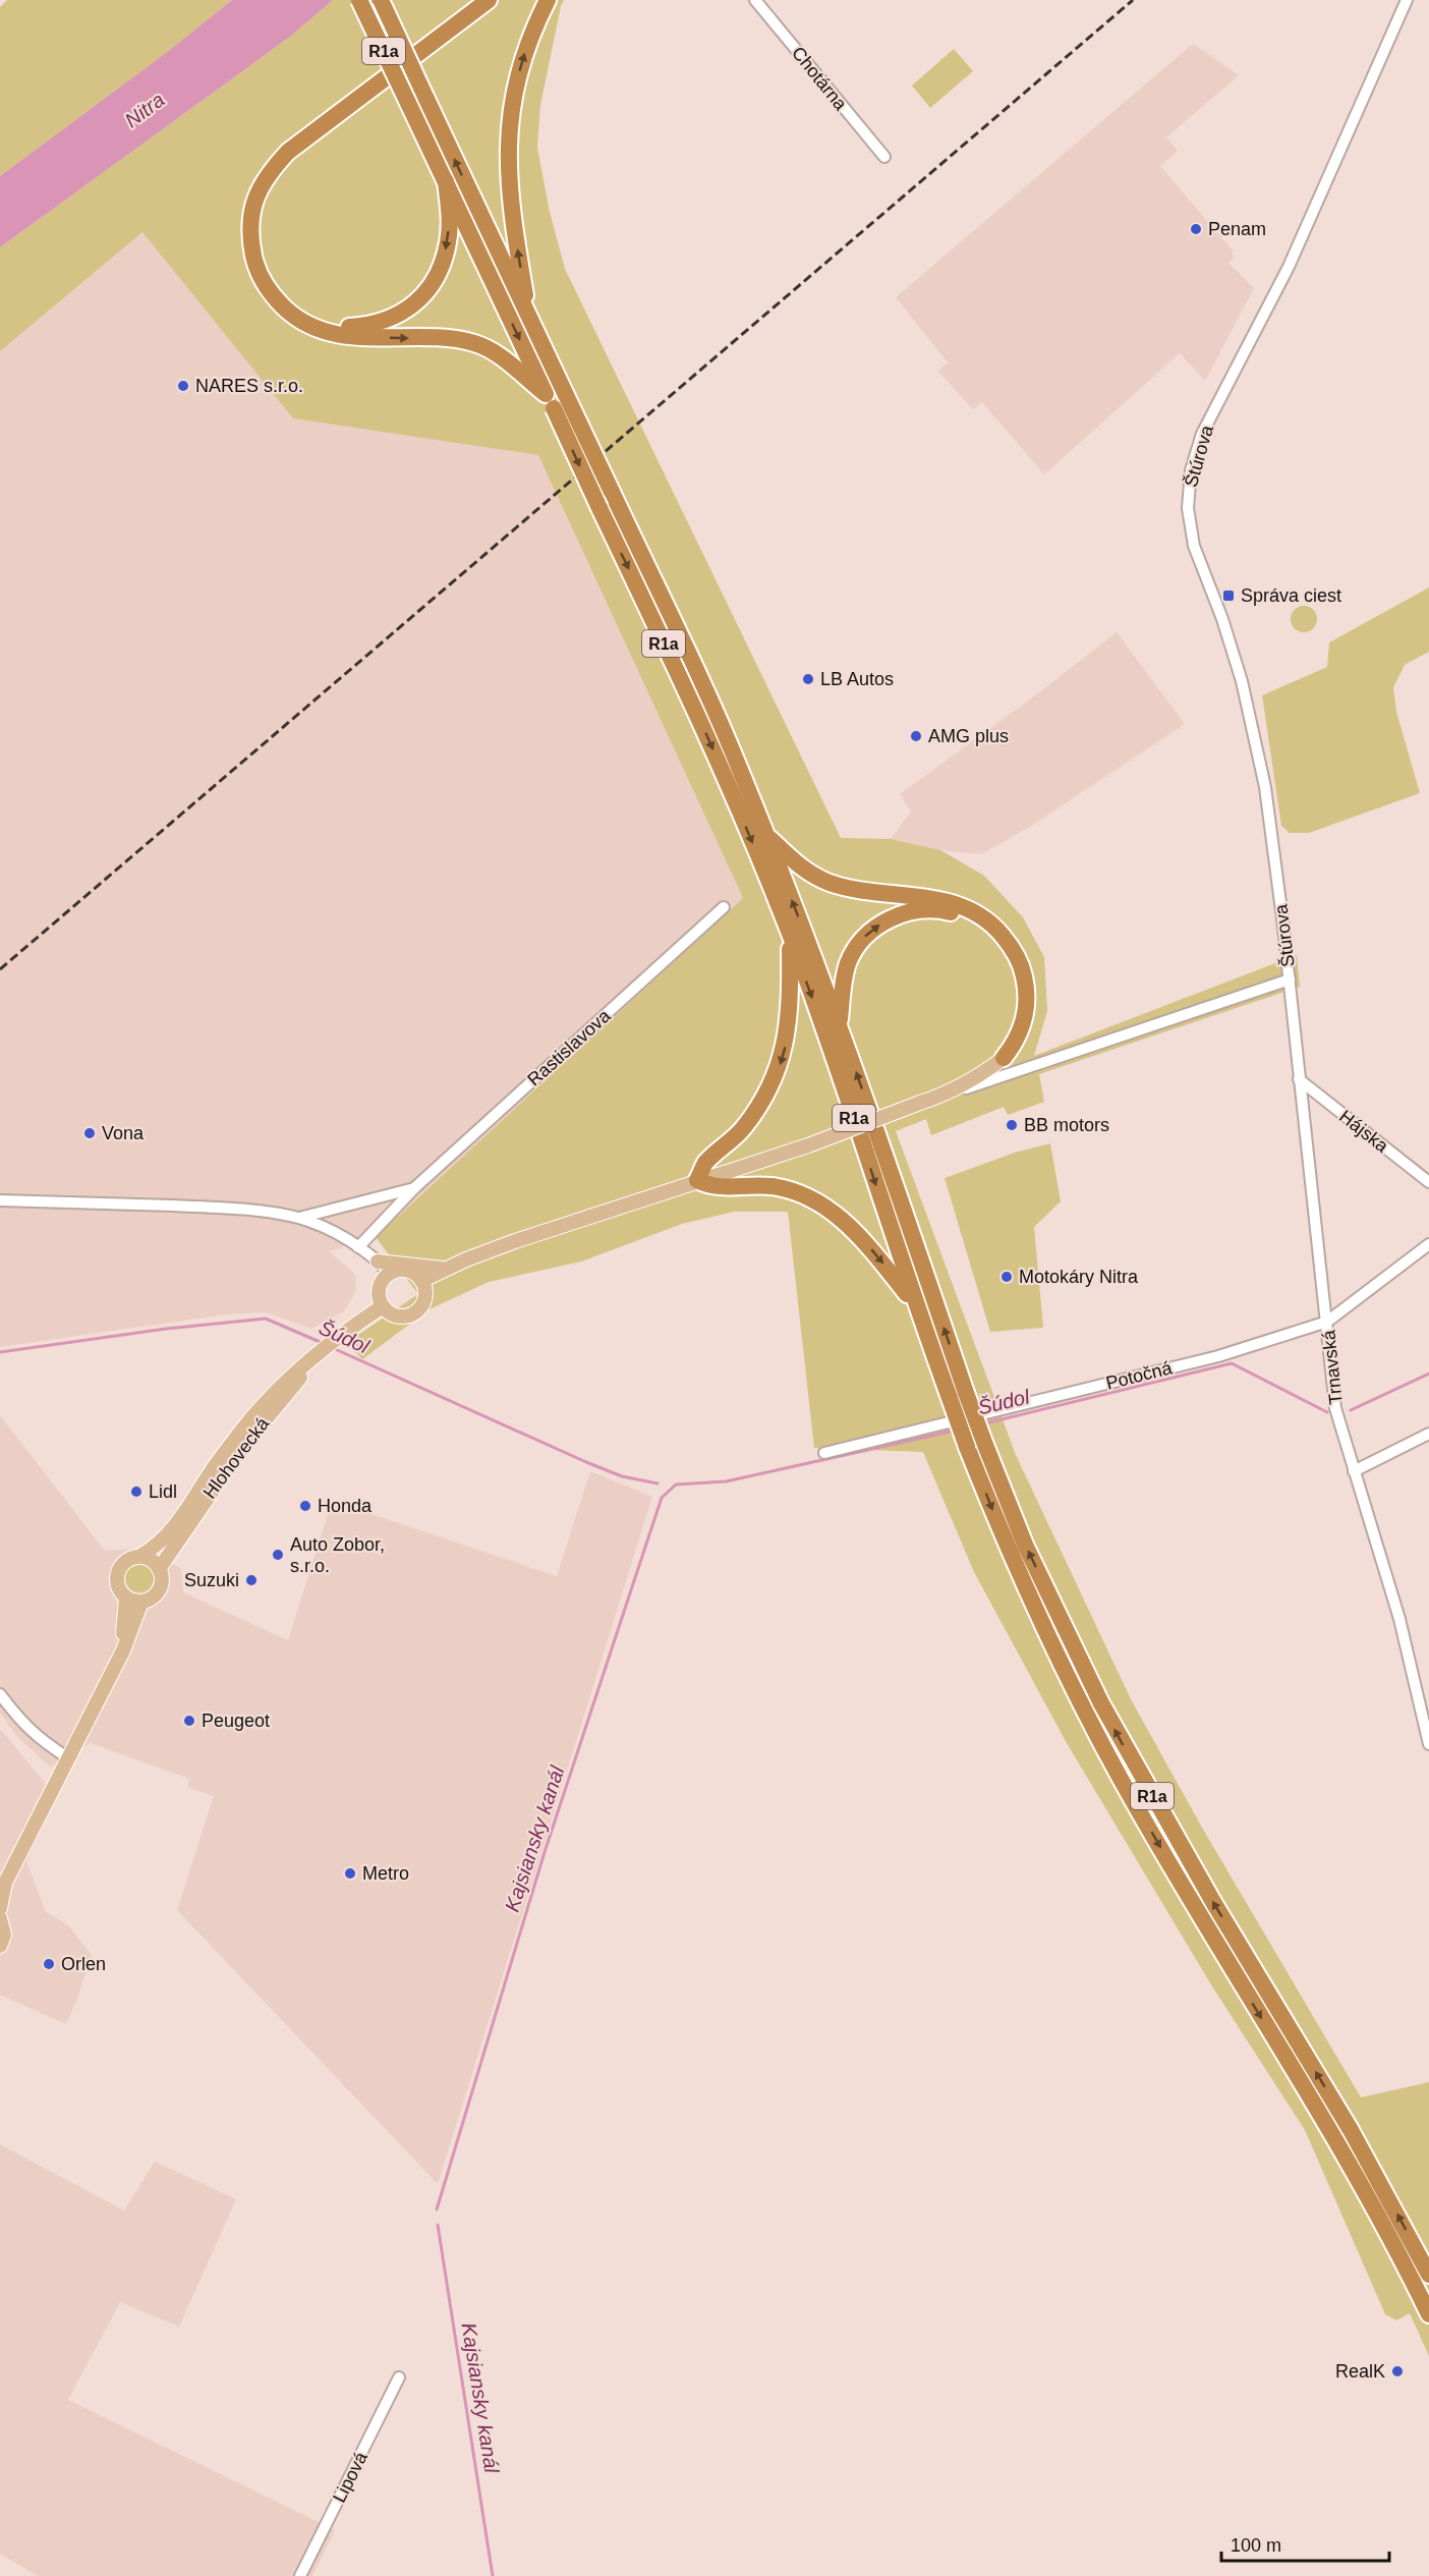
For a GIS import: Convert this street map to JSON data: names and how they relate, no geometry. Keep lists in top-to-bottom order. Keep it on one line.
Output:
{"streets":{"highway":["R1a"],"main road":["Hlohovecká"],"street":["Chotárna","Štúrova","Rastislavova","Hájska","Trnavská","Potočná","Lipová"]},"crossings":[["Štúrova","Trnavská"],["Hájska","Trnavská"],["Trnavská","Potočná"]],"water":["Nitra","Šúdol","Kajsiansky kanál"],"places":{"other":["Penam","NARES s.r.o.","LB Autos","AMG plus","BB motors","Vona","Motokáry Nitra","Lidl","Honda","Auto Zobor, s.r.o.","Suzuki","Peugeot","Metro","Orlen","RealK"],"transit":["Správa ciest"]},"scale_bar":"100 m"}
